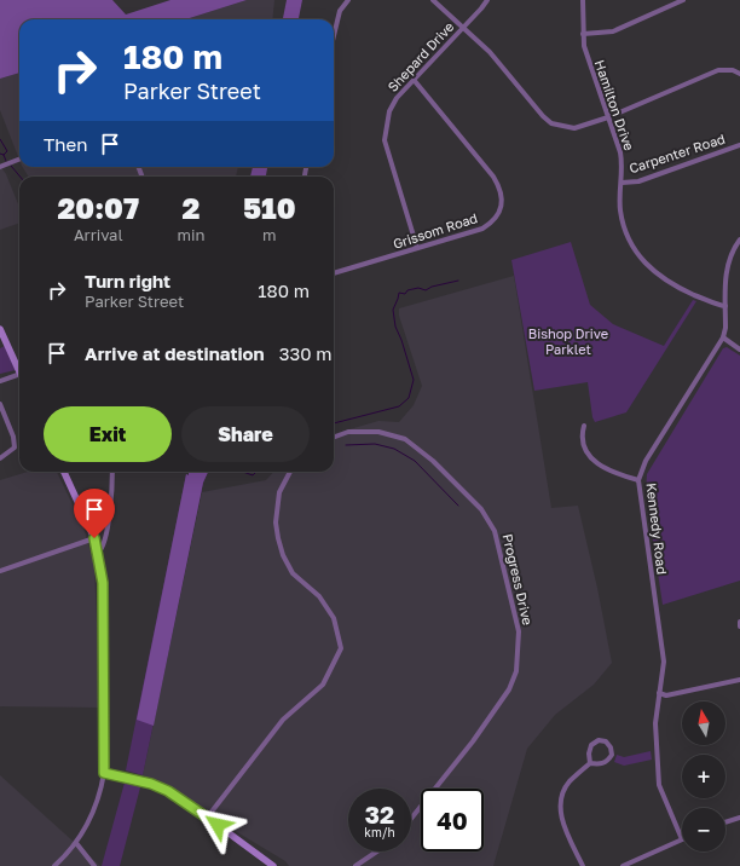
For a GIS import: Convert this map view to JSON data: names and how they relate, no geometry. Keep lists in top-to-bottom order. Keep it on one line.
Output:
{"streets":{"street":["Shepard Drive","Hamilton Drive","Carpenter Road","Grissom Road","Kennedy Road","Progress Drive"]},"crossings":[["Shepard Drive","Grissom Road"],["Hamilton Drive","Carpenter Road"],["Hamilton Drive","Kennedy Road"]],"parks":["Bishop Drive Parklet"],"north":"top","page":{"turn":["180 m","Parker Street"],"then":"Then","eta":["20:07","Arrival","2","min","510","m"],"list":[{"name":"Turn right","note":"Parker Street","value":"180 m"},{"name":"Arrive at destination","value":"330 m"}],"buttons":["Exit","Share"],"map_buttons":["+","−"],"speed":"32 km/h","limit":"40"}}
